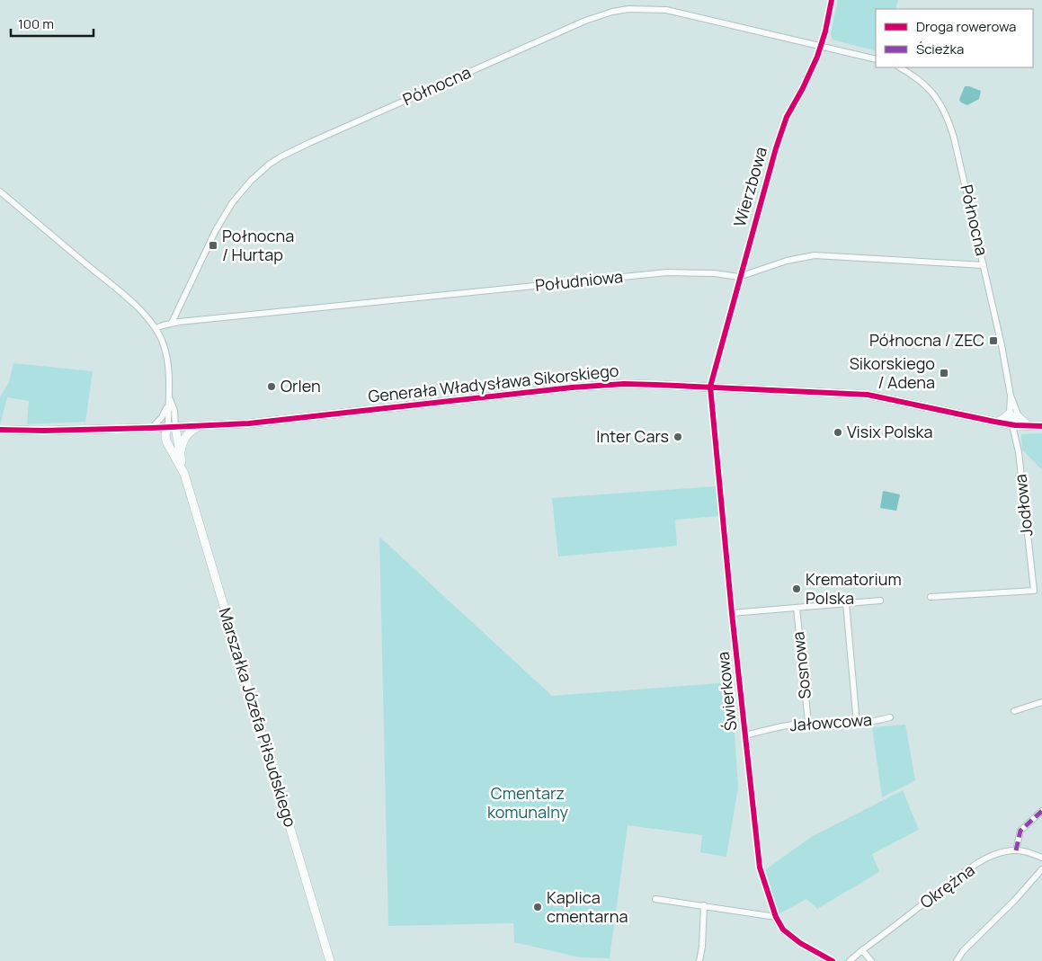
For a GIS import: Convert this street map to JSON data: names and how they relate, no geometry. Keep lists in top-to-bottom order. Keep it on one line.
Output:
{"streets":{"street":["Północna","Wierzbowa","Południowa","Generała Władysława Sikorskiego","Jodłowa","Sosnowa","Świerkowa","Marszałka Józefa Piłsudskiego","Jałowcowa","Okrężna"]},"crossings":[["Północna","Wierzbowa"],["Północna","Południowa"],["Północna","Generała Władysława Sikorskiego"],["Północna","Jodłowa"],["Wierzbowa","Południowa"],["Wierzbowa","Generała Władysława Sikorskiego"],["Wierzbowa","Świerkowa"],["Generała Władysława Sikorskiego","Jodłowa"],["Generała Władysława Sikorskiego","Świerkowa"],["Generała Władysława Sikorskiego","Marszałka Józefa Piłsudskiego"],["Sosnowa","Jałowcowa"],["Świerkowa","Jałowcowa"]],"parks":["Cmentarz komunalny"],"places":{"transit":["Połnocna / Hurtap","Północna / ZEC","Sikorskiego / Adena"],"other":["Orlen","Visix Polska","Inter Cars","Krematorium Polska","Kaplica cmentarna"]},"legend":["Droga rowerowa","Ścieżka"],"scale_bar":"100 m"}
